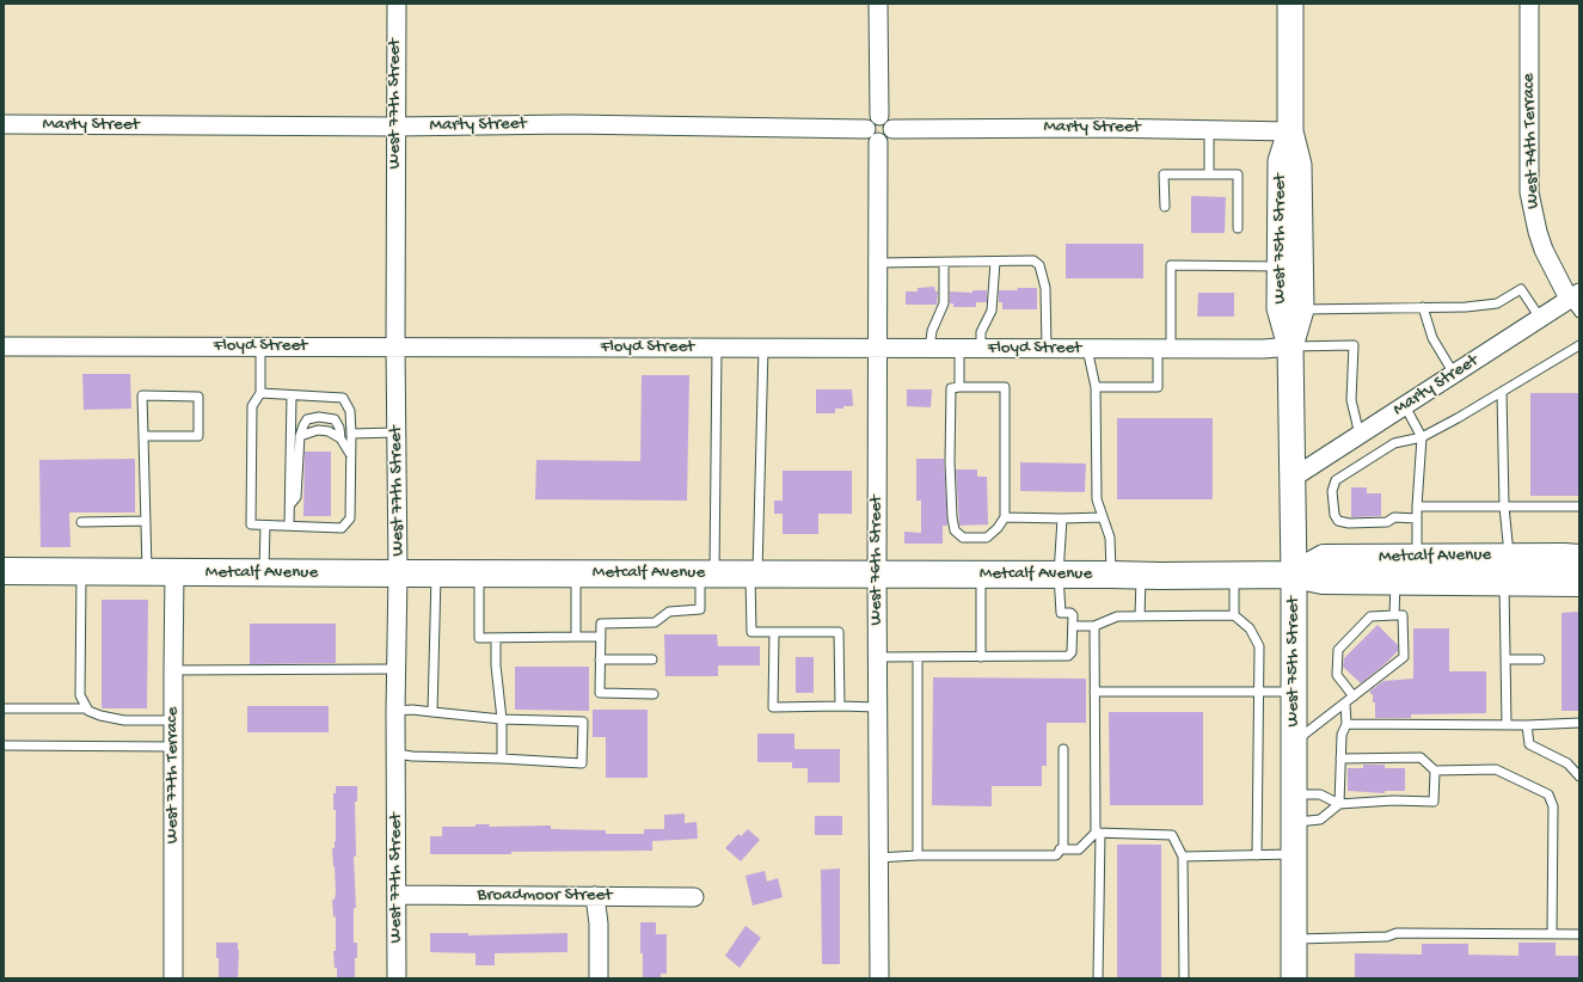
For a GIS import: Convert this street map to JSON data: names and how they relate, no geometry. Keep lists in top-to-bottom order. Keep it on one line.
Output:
{"streets":{"main road":["West 75th Street","Metcalf Avenue"],"street":["West 77th Street","Marty Street","West 74th Terrace","Floyd Street","West 76th Street","West 77th Terrace","Broadmoor Street"]},"crossings":[["West 77th Street","Marty Street"],["West 77th Street","Floyd Street"],["West 77th Street","Metcalf Avenue"],["West 77th Street","Broadmoor Street"],["Marty Street","West 74th Terrace"],["Marty Street","West 75th Street"],["Marty Street","West 76th Street"],["West 75th Street","Floyd Street"],["West 75th Street","Metcalf Avenue"],["Floyd Street","West 76th Street"],["Metcalf Avenue","West 76th Street"],["Metcalf Avenue","West 77th Terrace"]]}
